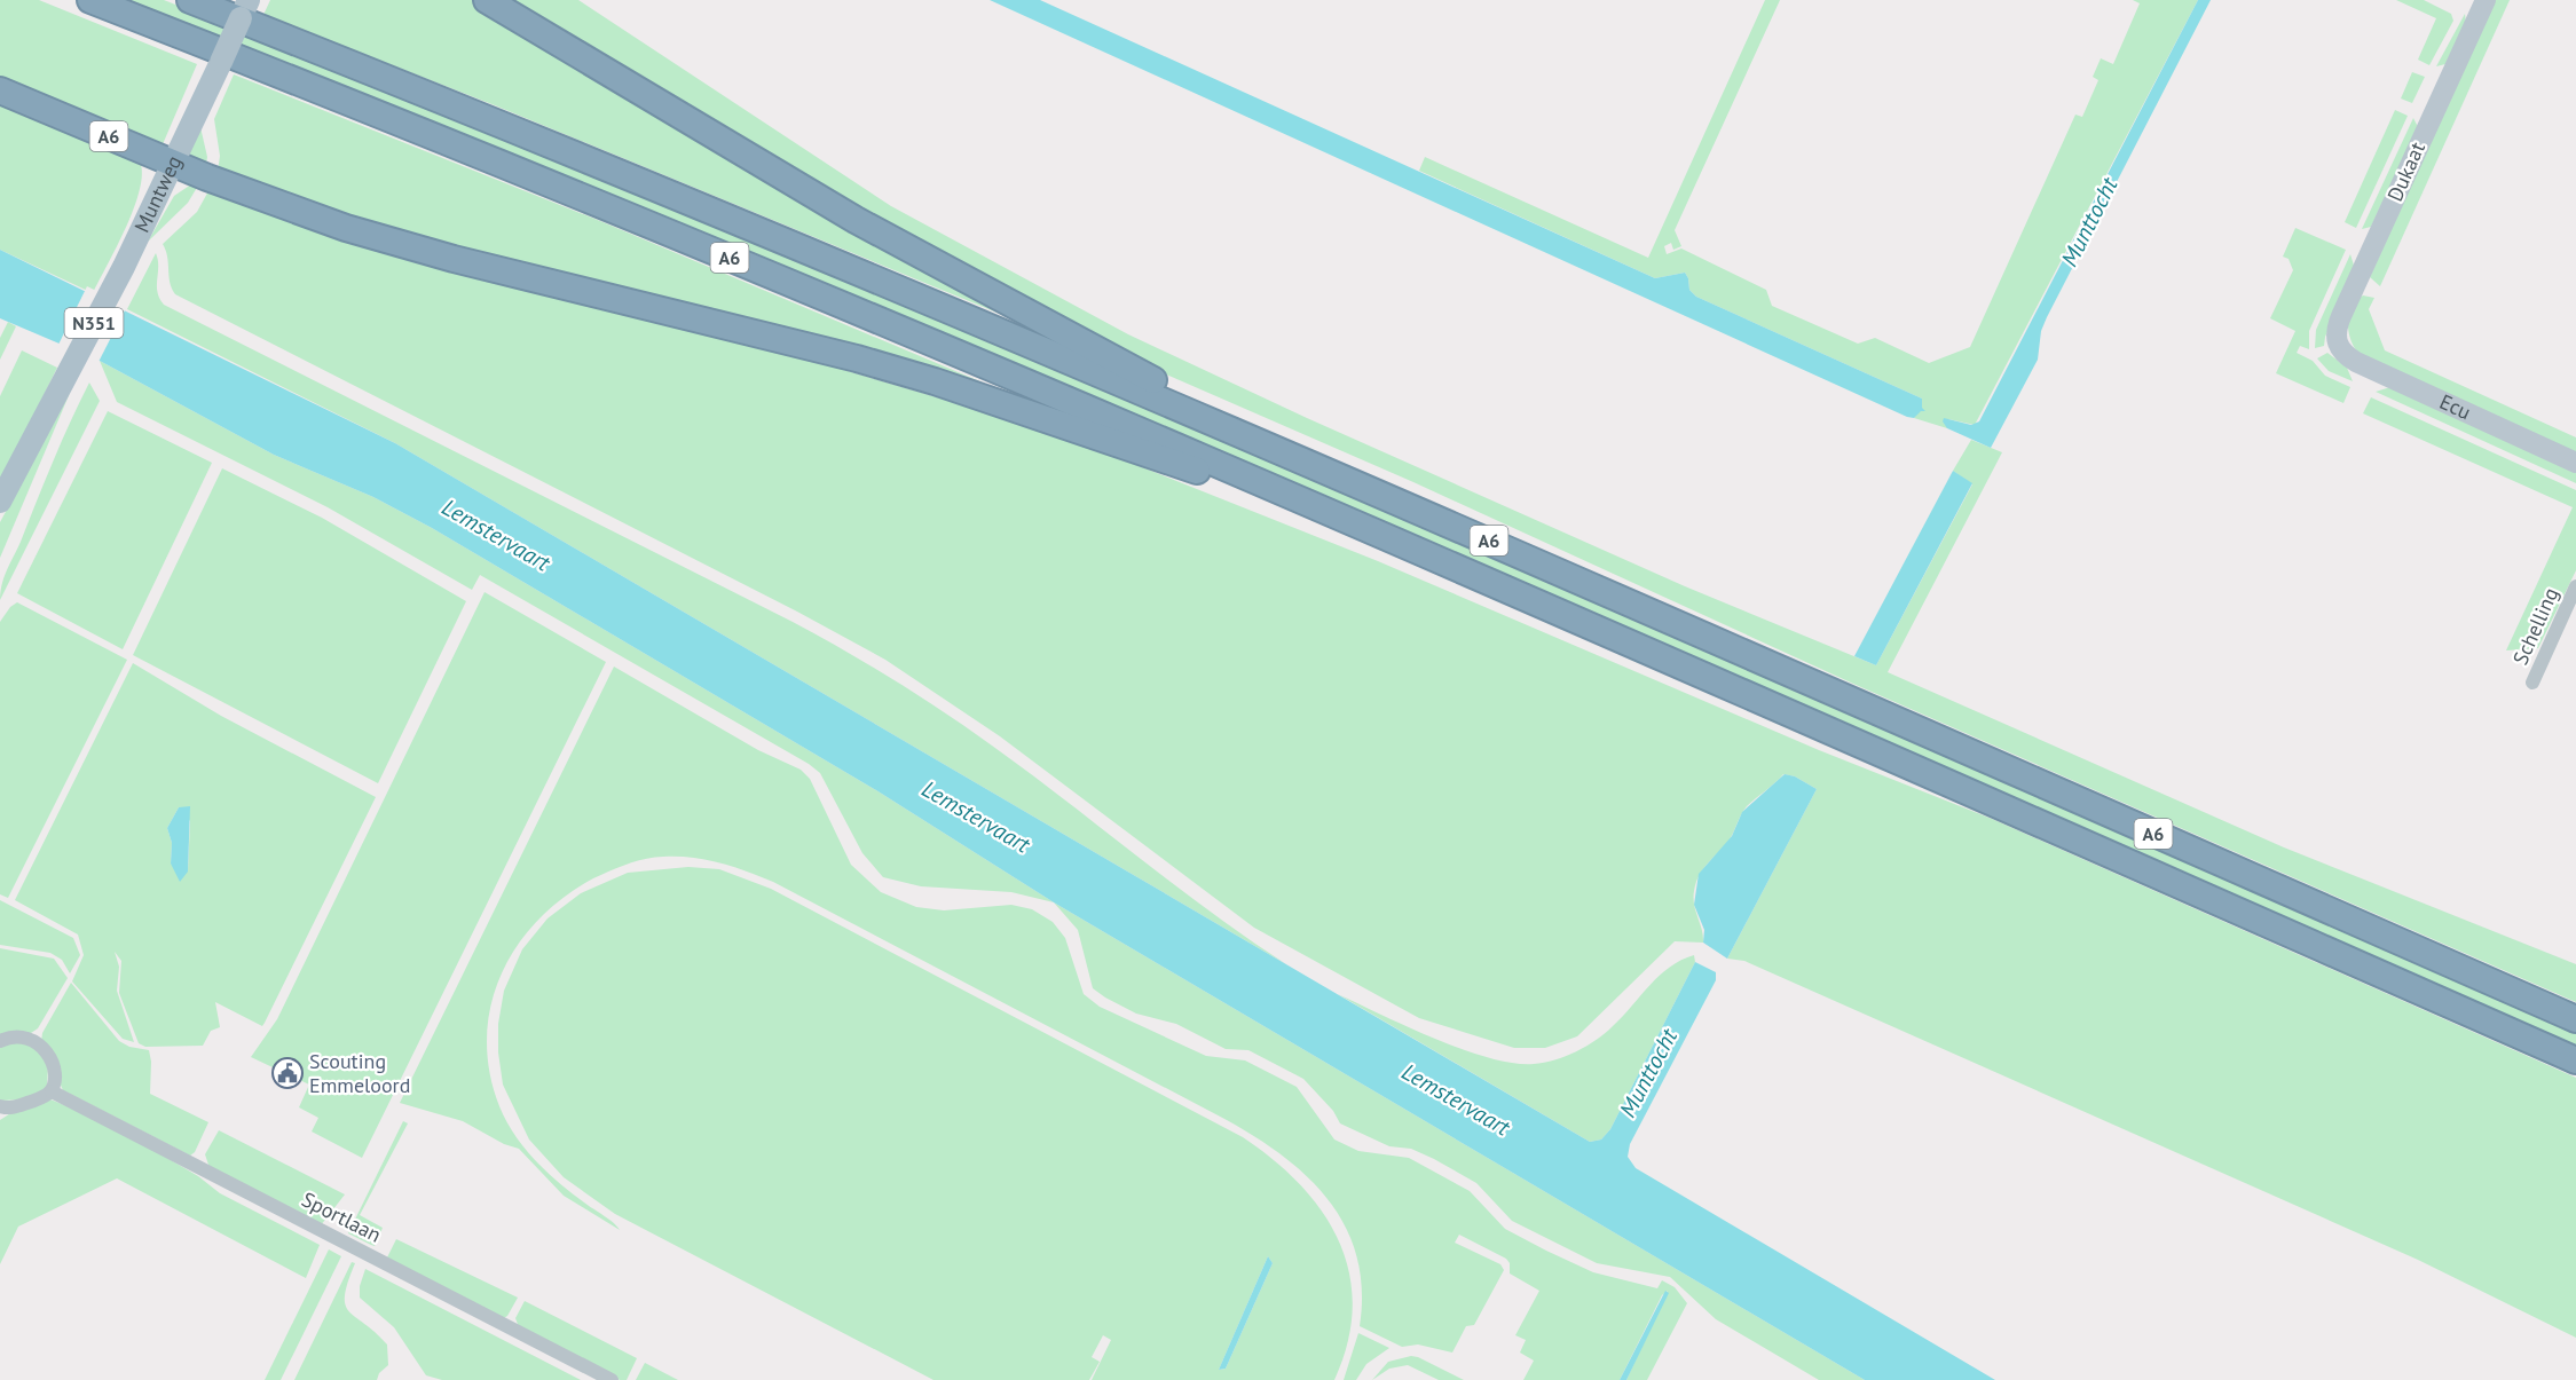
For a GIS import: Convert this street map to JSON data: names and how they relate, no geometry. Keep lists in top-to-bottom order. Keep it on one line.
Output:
{"streets":{"highway":["A6"],"main road":["Muntweg","N351"],"street":["Dukaat","Ecu","Schelling","Sportlaan"]},"crossings":[["A6","Muntweg"],["Dukaat","Ecu"]],"water":["Munttocht","Lemstervaart"],"places":{"public building":["Scouting Emmeloord"]}}
